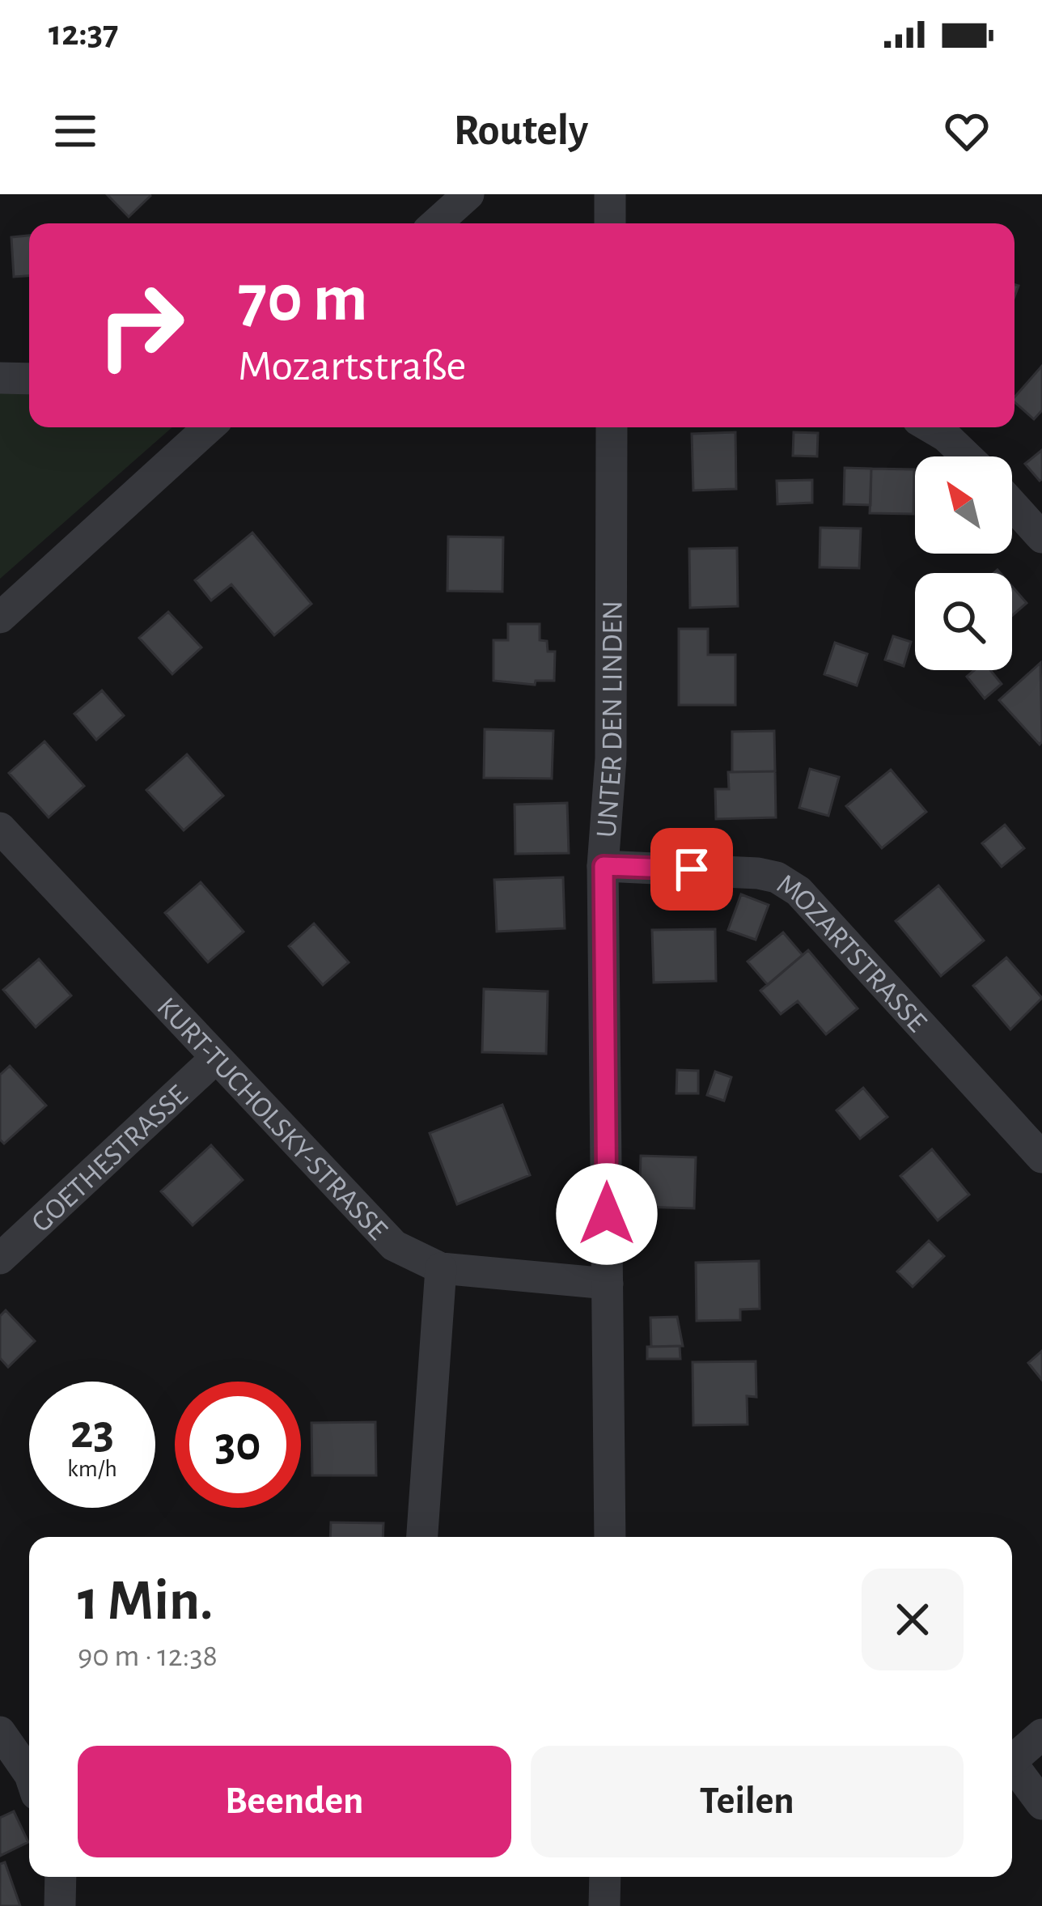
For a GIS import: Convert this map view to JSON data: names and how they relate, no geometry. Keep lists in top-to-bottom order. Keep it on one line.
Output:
{"streets":{"street":["UNTER DEN LINDEN","MOZARTSTRASSE","KURT-TUCHOLSKY-STRASSE","GOETHESTRASSE"]},"crossings":[["UNTER DEN LINDEN","MOZARTSTRASSE"],["UNTER DEN LINDEN","KURT-TUCHOLSKY-STRASSE"],["KURT-TUCHOLSKY-STRASSE","GOETHESTRASSE"]],"north":"top left","page":{"status":"12:37","header":"Routely","turn":["70 m","Mozartstraße"],"speed":"23 km/h","limit":"30","heading":["1 Min.","90 m · 12:38"],"buttons":["Beenden","Teilen"]}}
